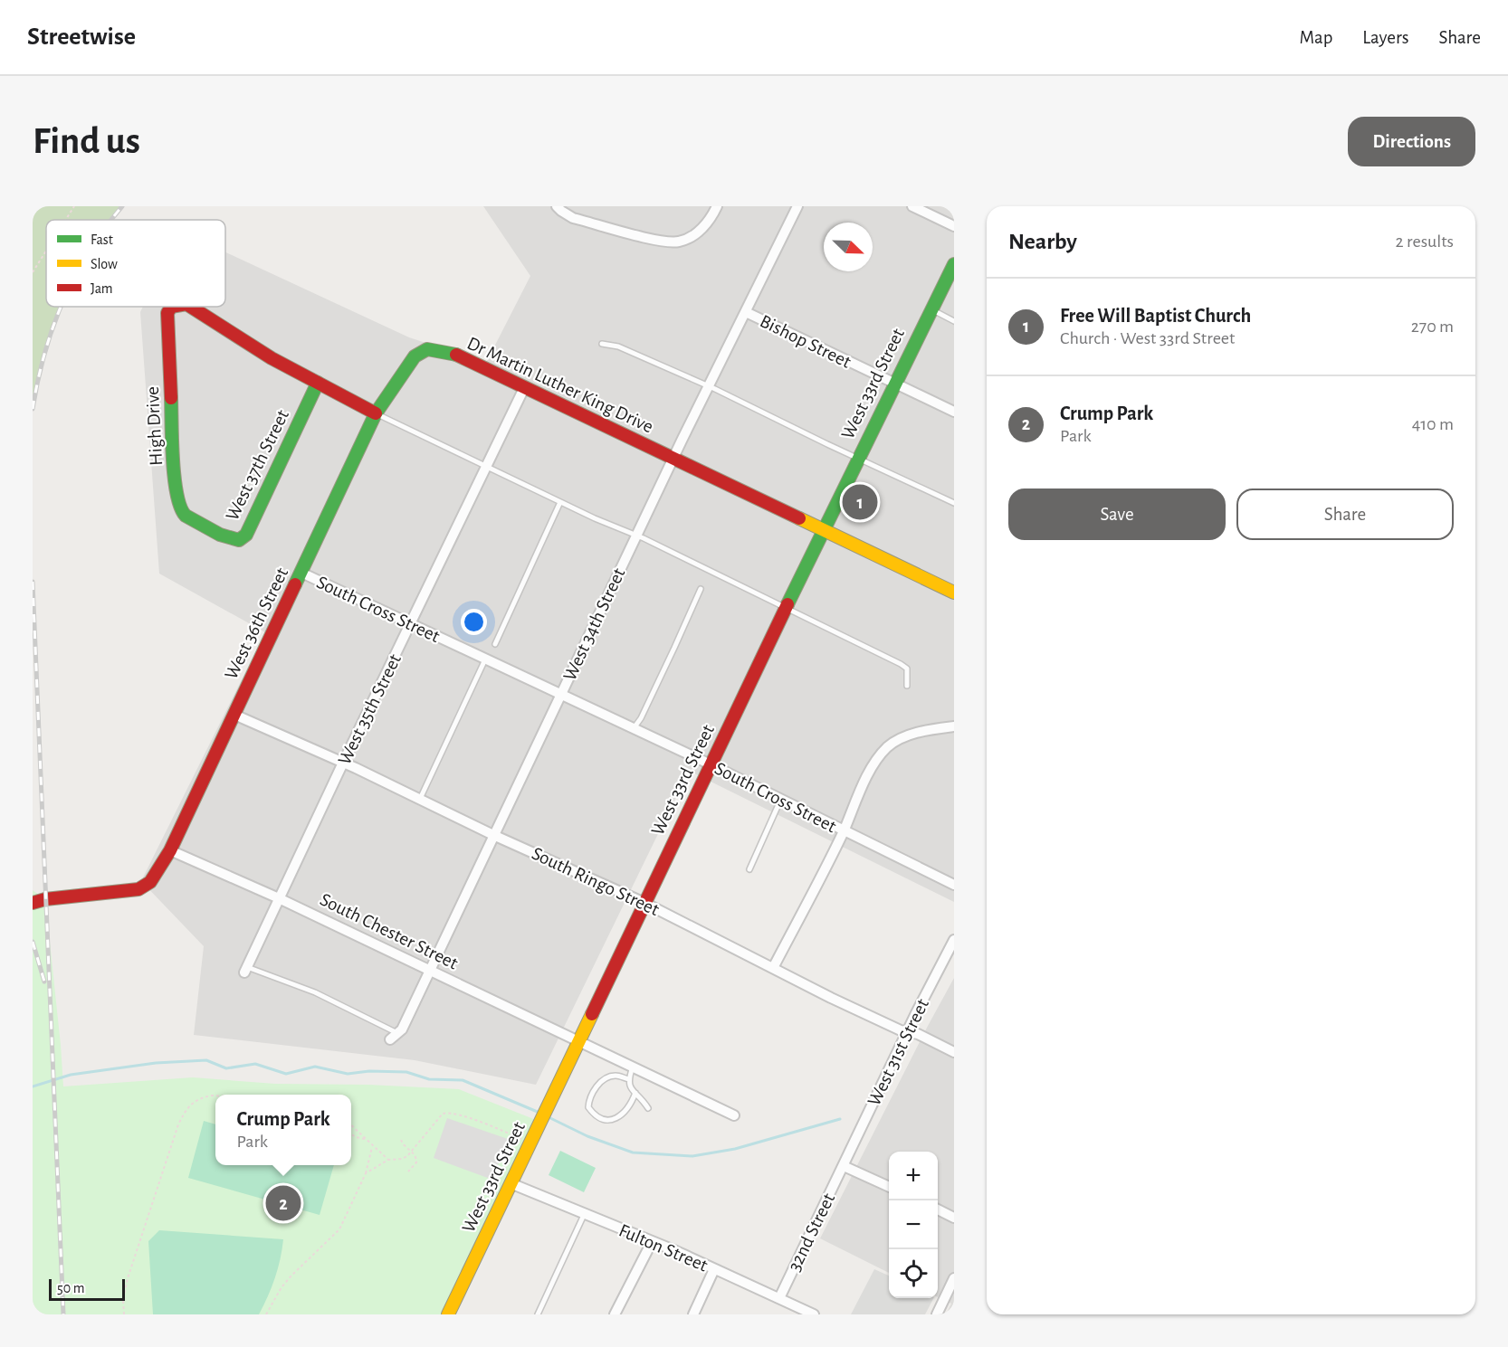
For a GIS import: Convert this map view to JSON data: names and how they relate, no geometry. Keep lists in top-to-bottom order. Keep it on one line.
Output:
{"streets":{"street":["Bishop Street","West 33rd Street","Dr Martin Luther King Drive","High Drive","West 37th Street","South Cross Street","West 36th Street","West 34th Street","West 35th Street","South Ringo Street","South Chester Street","West 31st Street","32nd Street","Fulton Street"]},"crossings":[["Bishop Street","West 33rd Street"],["Bishop Street","West 34th Street"],["West 33rd Street","Dr Martin Luther King Drive"],["West 33rd Street","South Cross Street"],["West 33rd Street","South Ringo Street"],["West 33rd Street","South Chester Street"],["West 33rd Street","Fulton Street"],["Dr Martin Luther King Drive","West 36th Street"],["Dr Martin Luther King Drive","West 34th Street"],["Dr Martin Luther King Drive","West 35th Street"],["High Drive","West 37th Street"],["South Cross Street","West 36th Street"],["South Cross Street","West 34th Street"],["South Cross Street","West 35th Street"],["West 36th Street","South Ringo Street"],["West 36th Street","South Chester Street"],["West 34th Street","South Ringo Street"],["West 34th Street","South Chester Street"],["West 35th Street","South Ringo Street"],["West 35th Street","South Chester Street"],["South Ringo Street","West 31st Street"],["West 31st Street","32nd Street"],["32nd Street","Fulton Street"]],"legend":["Fast","Slow","Jam"],"scale_bar":"50 m","north":"bottom right","page":{"header":"Streetwise","nav":["Map","Layers","Share"],"buttons":["Directions",["Save","Share"]],"title":"Find us","heading":["Nearby","2 results"],"list":[{"mark":"1","name":"Free Will Baptist Church","note":"Church · West 33rd Street","value":"270 m"},{"mark":"2","name":"Crump Park","note":"Park","value":"410 m"}],"pins":["1","2"],"popup":["Crump Park","Park"],"map_buttons":["+","−"],"scale":"50 m"}}
